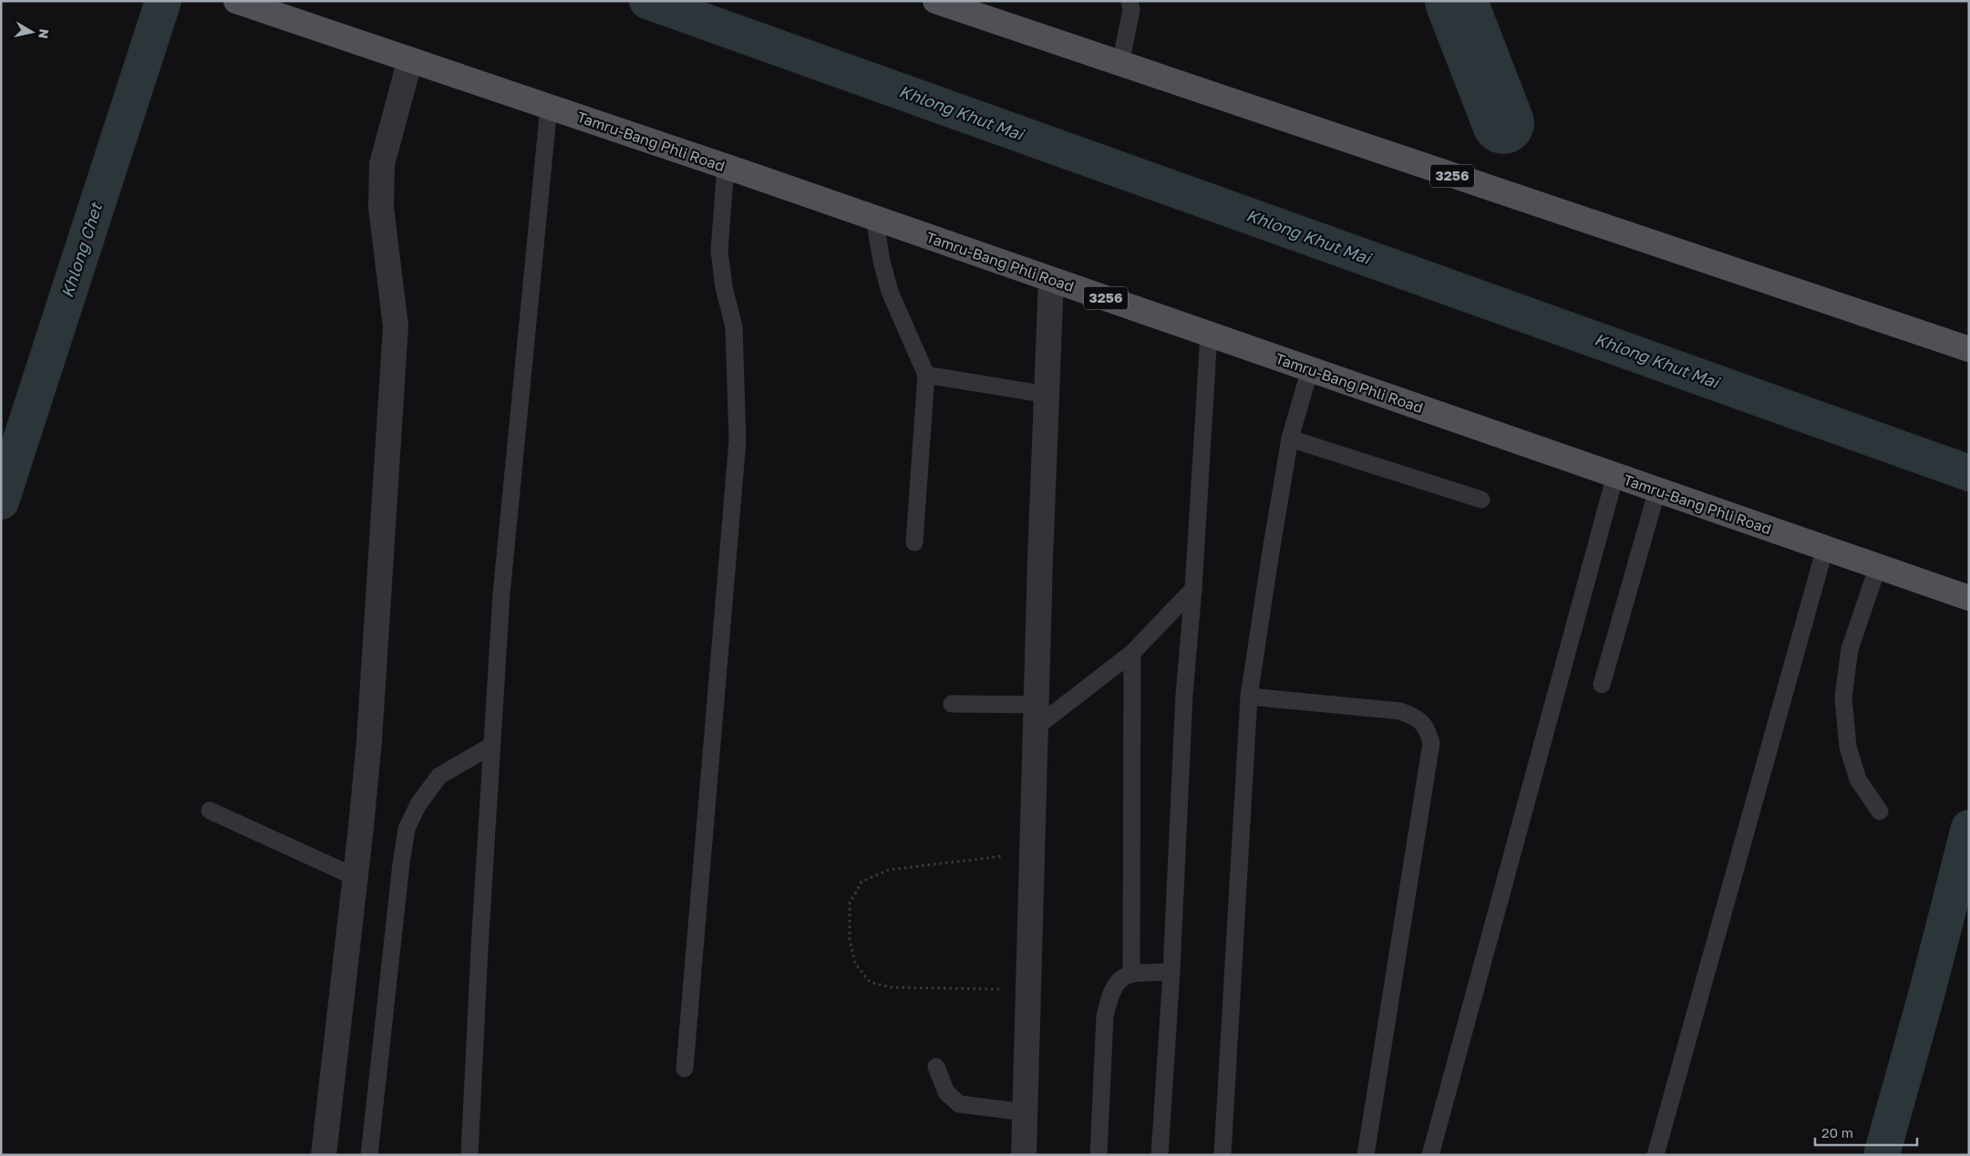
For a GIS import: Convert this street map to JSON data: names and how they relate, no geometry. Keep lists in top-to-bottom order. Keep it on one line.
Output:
{"streets":{"main road":["Tamru-Bang Phli Road","3256"]},"water":["Khlong Khut Mai","Khlong Chet"],"scale_bar":"20 m","north":"right"}
